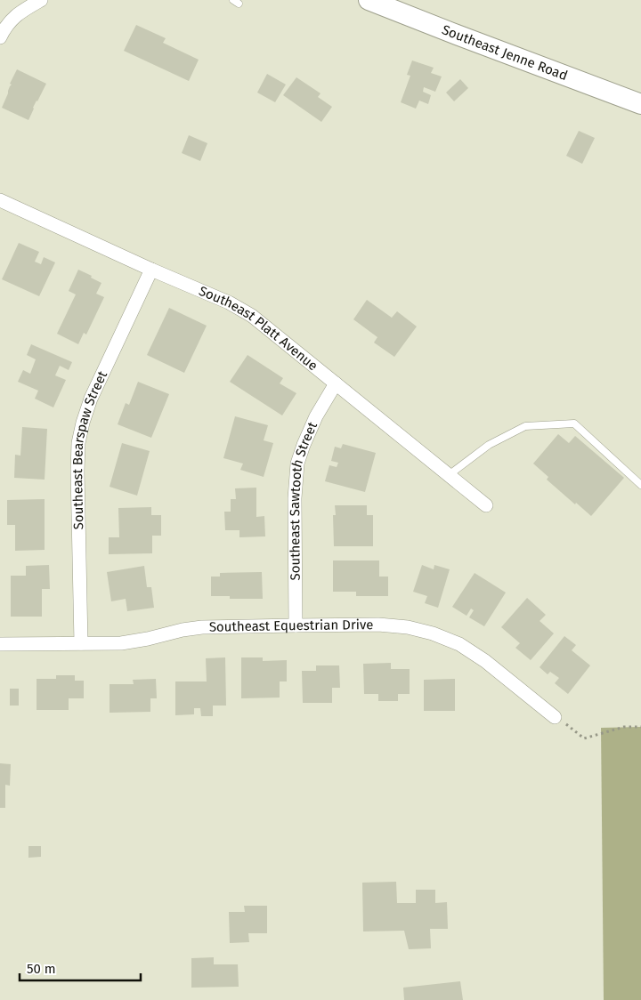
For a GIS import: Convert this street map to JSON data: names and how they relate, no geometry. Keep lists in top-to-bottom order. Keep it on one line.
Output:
{"streets":{"main road":["Southeast Jenne Road"],"street":["Southeast Platt Avenue","Southeast Bearspaw Street","Southeast Sawtooth Street","Southeast Equestrian Drive"]},"crossings":[["Southeast Platt Avenue","Southeast Bearspaw Street"],["Southeast Platt Avenue","Southeast Sawtooth Street"],["Southeast Bearspaw Street","Southeast Equestrian Drive"],["Southeast Sawtooth Street","Southeast Equestrian Drive"]],"scale_bar":"50 m"}
